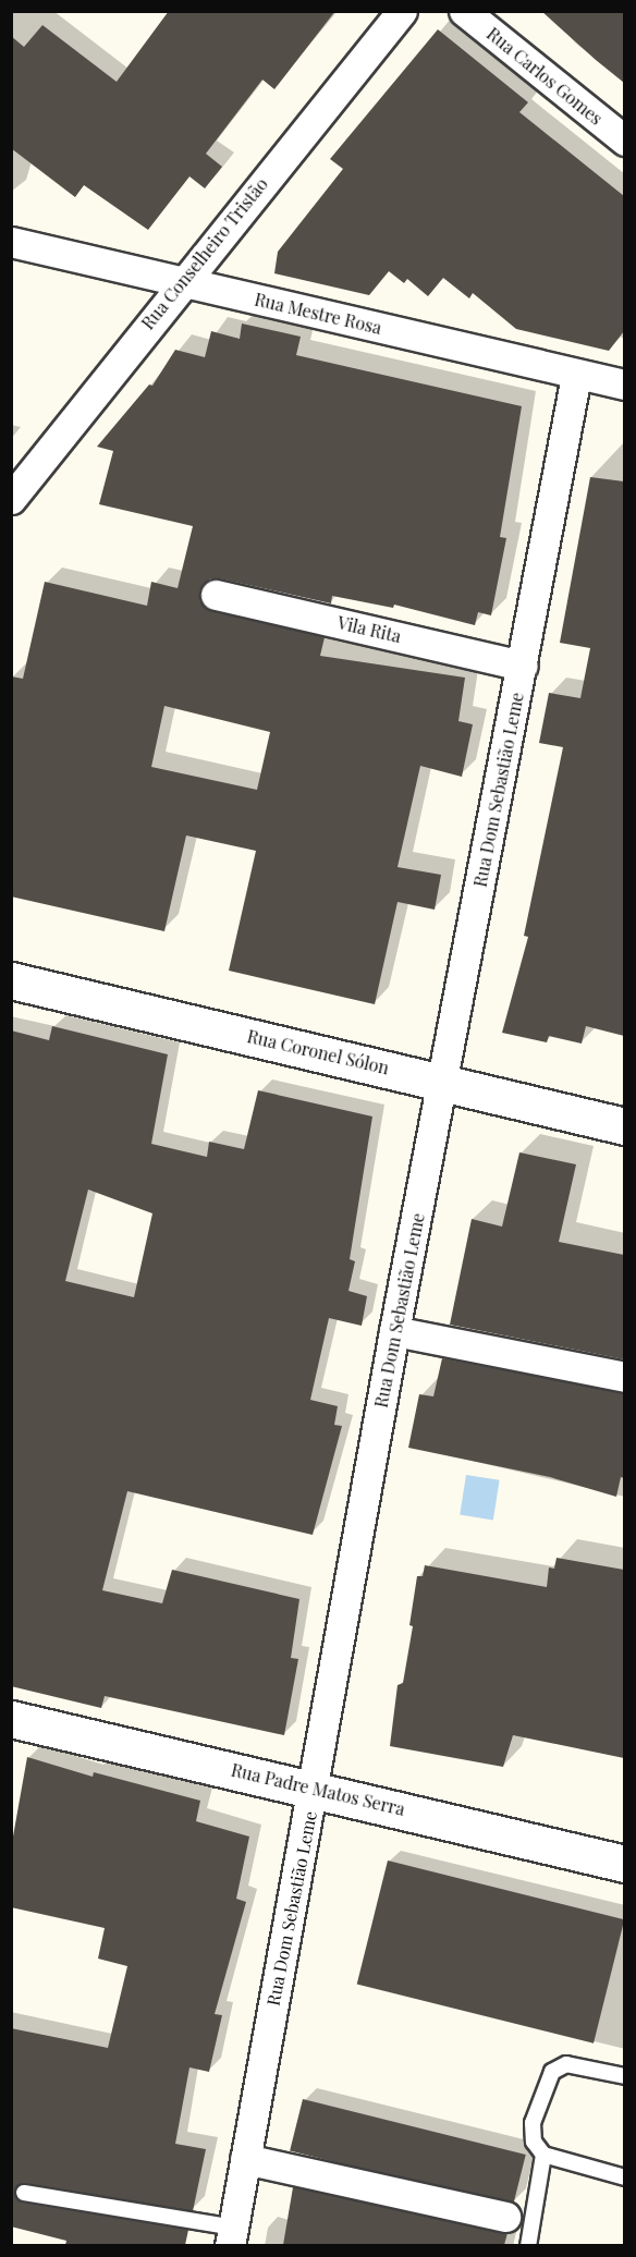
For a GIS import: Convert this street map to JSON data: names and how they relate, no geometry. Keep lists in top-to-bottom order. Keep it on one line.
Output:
{"streets":{"street":["Rua Carlos Gomes","Rua Conselheiro Tristão","Rua Mestre Rosa","Vila Rita","Rua Dom Sebastião Leme","Rua Coronel Sólon","Rua Padre Matos Serra"]},"crossings":[["Rua Conselheiro Tristão","Rua Mestre Rosa"],["Rua Mestre Rosa","Rua Dom Sebastião Leme"],["Vila Rita","Rua Dom Sebastião Leme"],["Rua Dom Sebastião Leme","Rua Coronel Sólon"],["Rua Dom Sebastião Leme","Rua Padre Matos Serra"]]}
